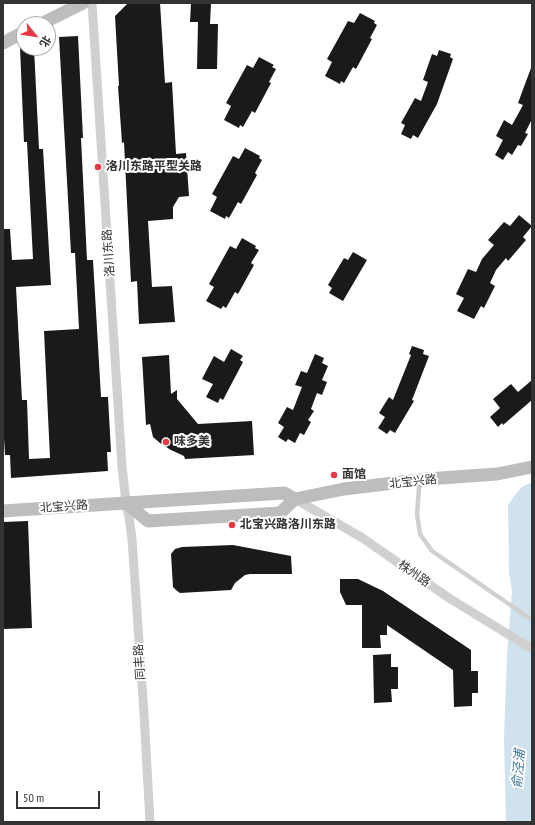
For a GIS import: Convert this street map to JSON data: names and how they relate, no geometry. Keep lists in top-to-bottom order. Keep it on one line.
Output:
{"streets":{"street":["洛川东路","北宝兴路","株州路","同丰路"]},"crossings":[["洛川东路","北宝兴路"],["洛川东路","同丰路"],["北宝兴路","株州路"],["北宝兴路","同丰路"]],"water":["俞泾浦"],"places":["洛川东路平型关路","味多美","面馆","北宝兴路洛川东路"],"scale_bar":"50 m","north":"bottom right"}
